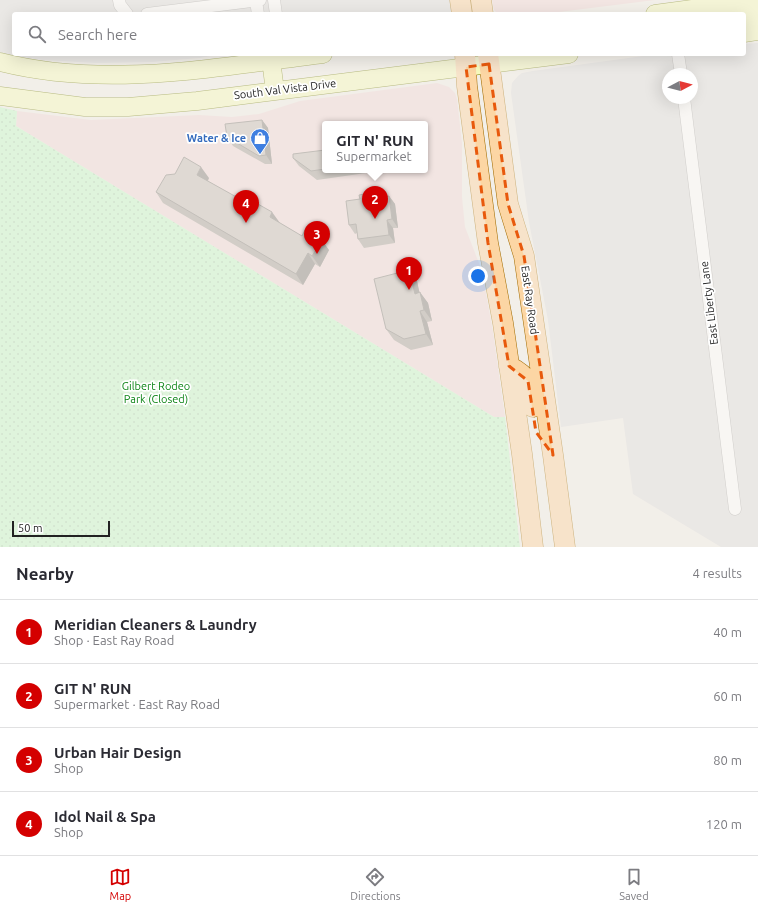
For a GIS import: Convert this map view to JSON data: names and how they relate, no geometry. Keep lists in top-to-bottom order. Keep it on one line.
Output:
{"streets":{"main road":["South Val Vista Drive","East Ray Road"],"street":["East Liberty Lane"]},"crossings":[["South Val Vista Drive","East Ray Road"]],"parks":["Gilbert Rodeo Park (Closed)"],"places":{"shop":["Water & Ice"]},"scale_bar":"50 m","north":"right","page":{"search":"Search here","popup":["GIT N' RUN","Supermarket"],"pins":["2","4","3","1"],"scale":"50 m","heading":["Nearby","4 results"],"list":[{"mark":"1","name":"Meridian Cleaners & Laundry","note":"Shop · East Ray Road","value":"40 m"},{"mark":"2","name":"GIT N' RUN","note":"Supermarket · East Ray Road","value":"60 m"},{"mark":"3","name":"Urban Hair Design","note":"Shop","value":"80 m"},{"mark":"4","name":"Idol Nail & Spa","note":"Shop","value":"120 m"}],"nav":["Map","Directions","Saved"]}}
